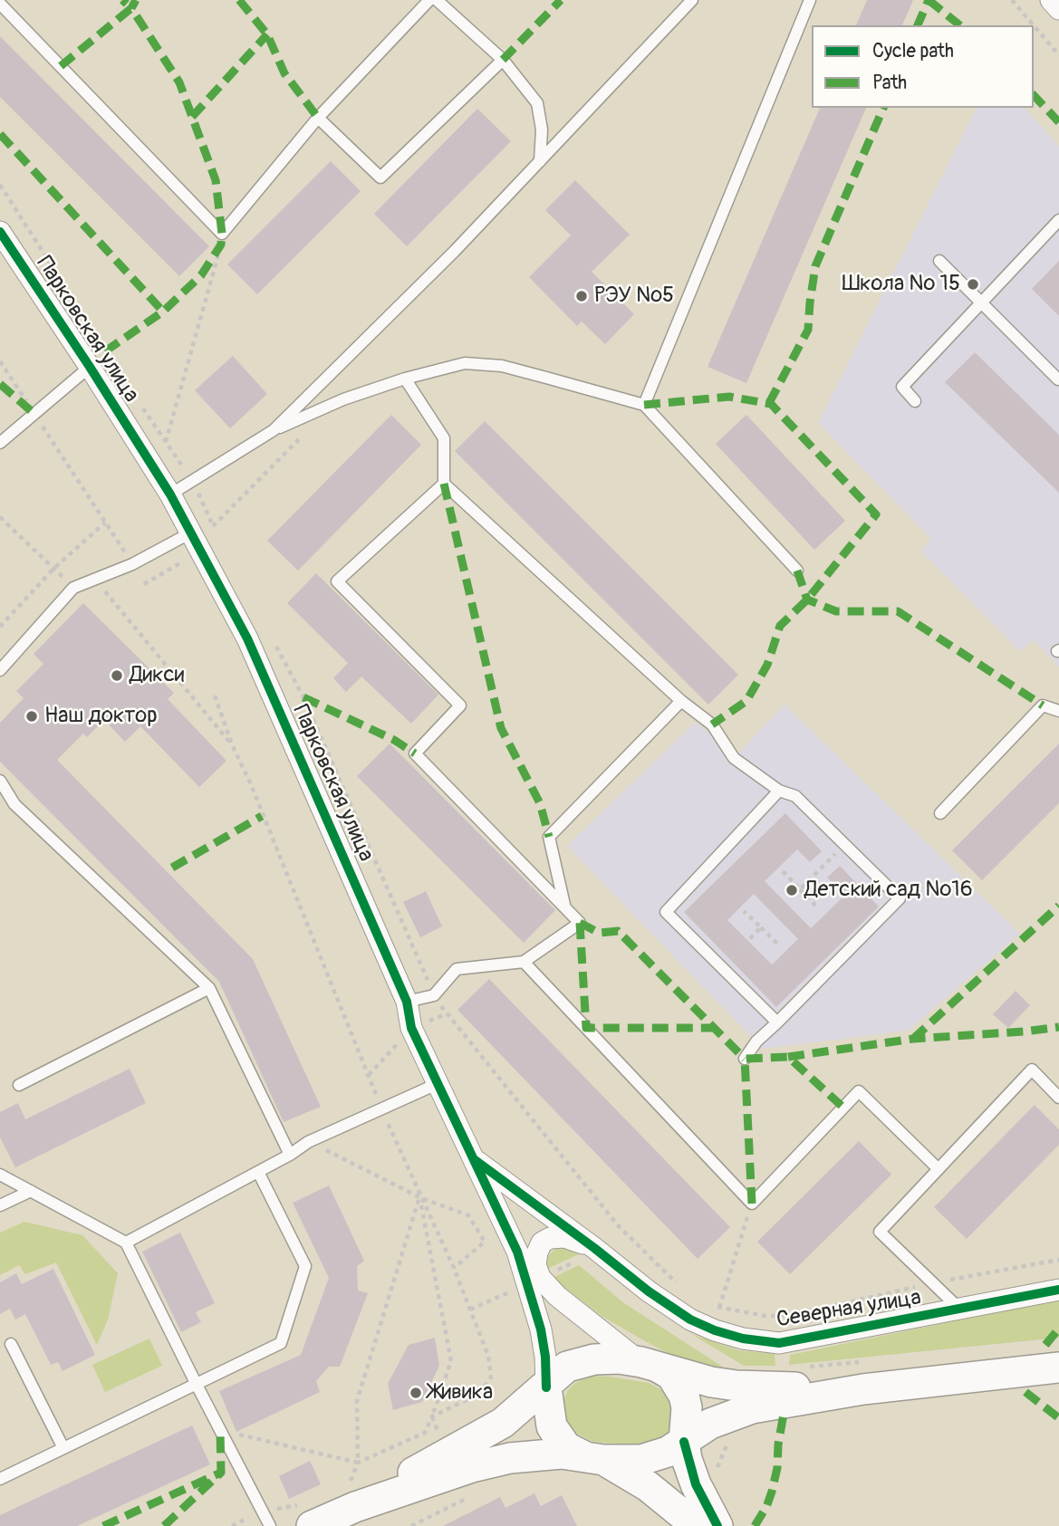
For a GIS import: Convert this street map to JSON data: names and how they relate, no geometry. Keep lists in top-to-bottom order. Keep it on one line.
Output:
{"streets":{"street":["Парковская улица","Северная улица"]},"crossings":[["Парковская улица","Северная улица"]],"places":["Школа № 15","РЭУ №5","Дикси","Наш доктор","Детский сад №16","Живика"],"legend":["Cycle path","Path"]}
